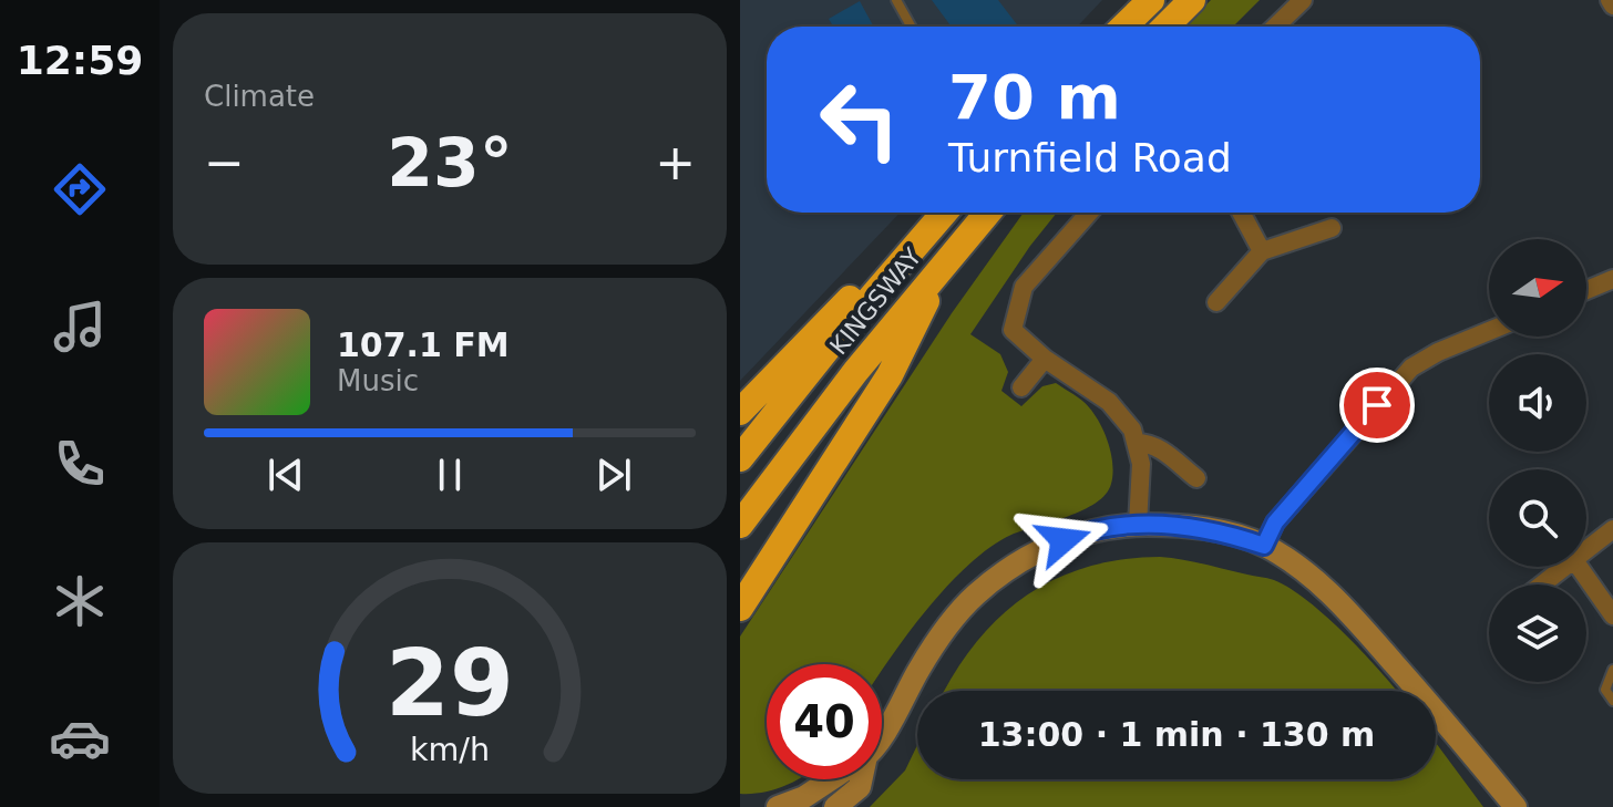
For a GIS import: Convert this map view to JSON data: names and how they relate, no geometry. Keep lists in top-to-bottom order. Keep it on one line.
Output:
{"streets":{"highway":["KINGSWAY"]},"north":"right","page":{"tabs":"12:59","tile":"Climate","turn":["70 m","Turnfield Road"],"heat":["−","23°","+"],"song":["107.1 FM","Music"],"limit":"40","trip":"13:00 · 1 min · 130 m","gauge":["29","km/h"]}}
